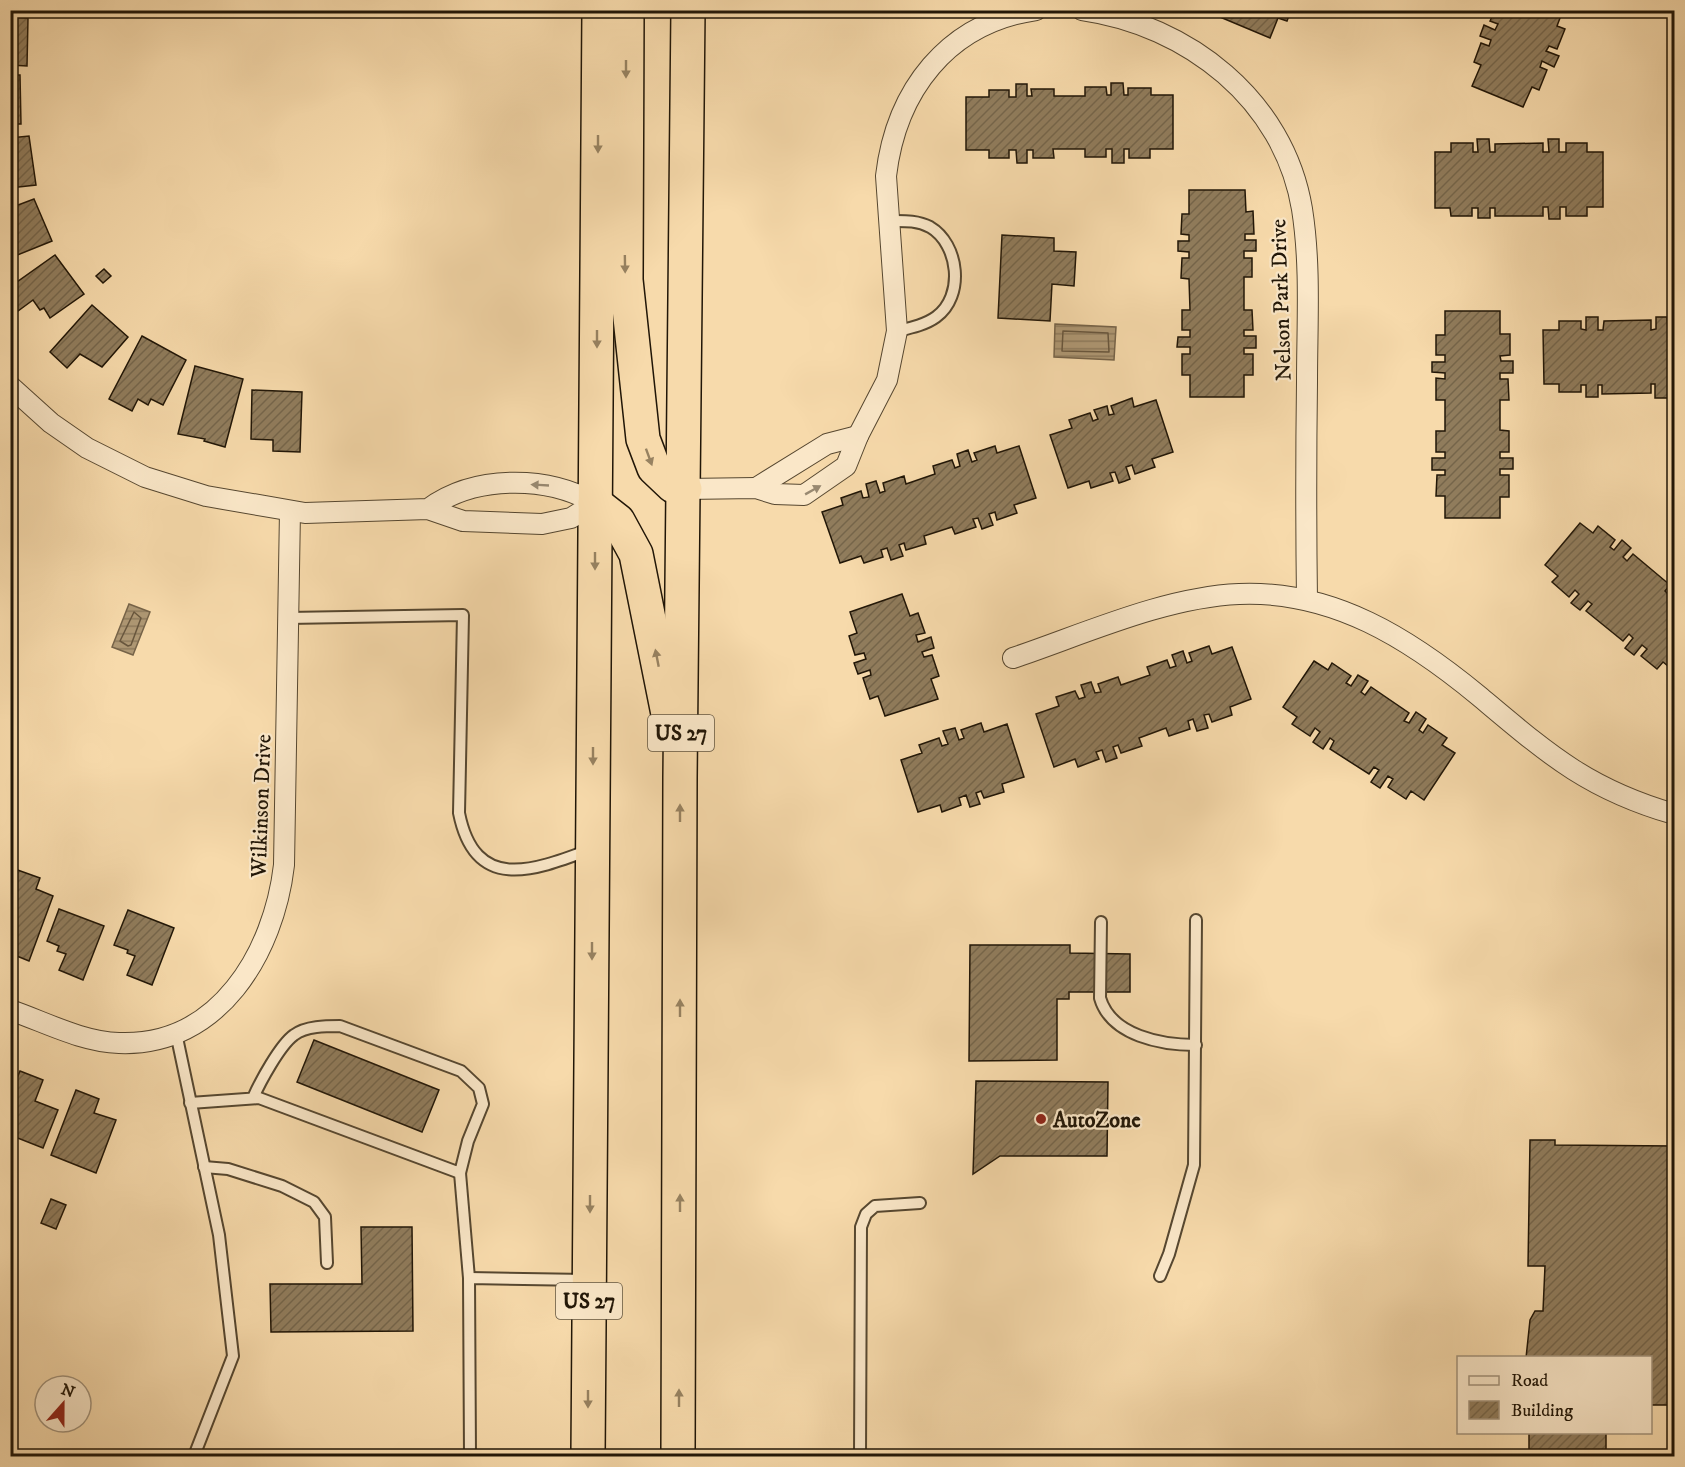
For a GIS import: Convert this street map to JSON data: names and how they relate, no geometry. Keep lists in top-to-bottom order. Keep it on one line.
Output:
{"streets":{"highway":["US 27"],"street":["Nelson Park Drive","Wilkinson Drive"]},"places":["AutoZone"],"legend":["Road","Building"],"north":"top"}
